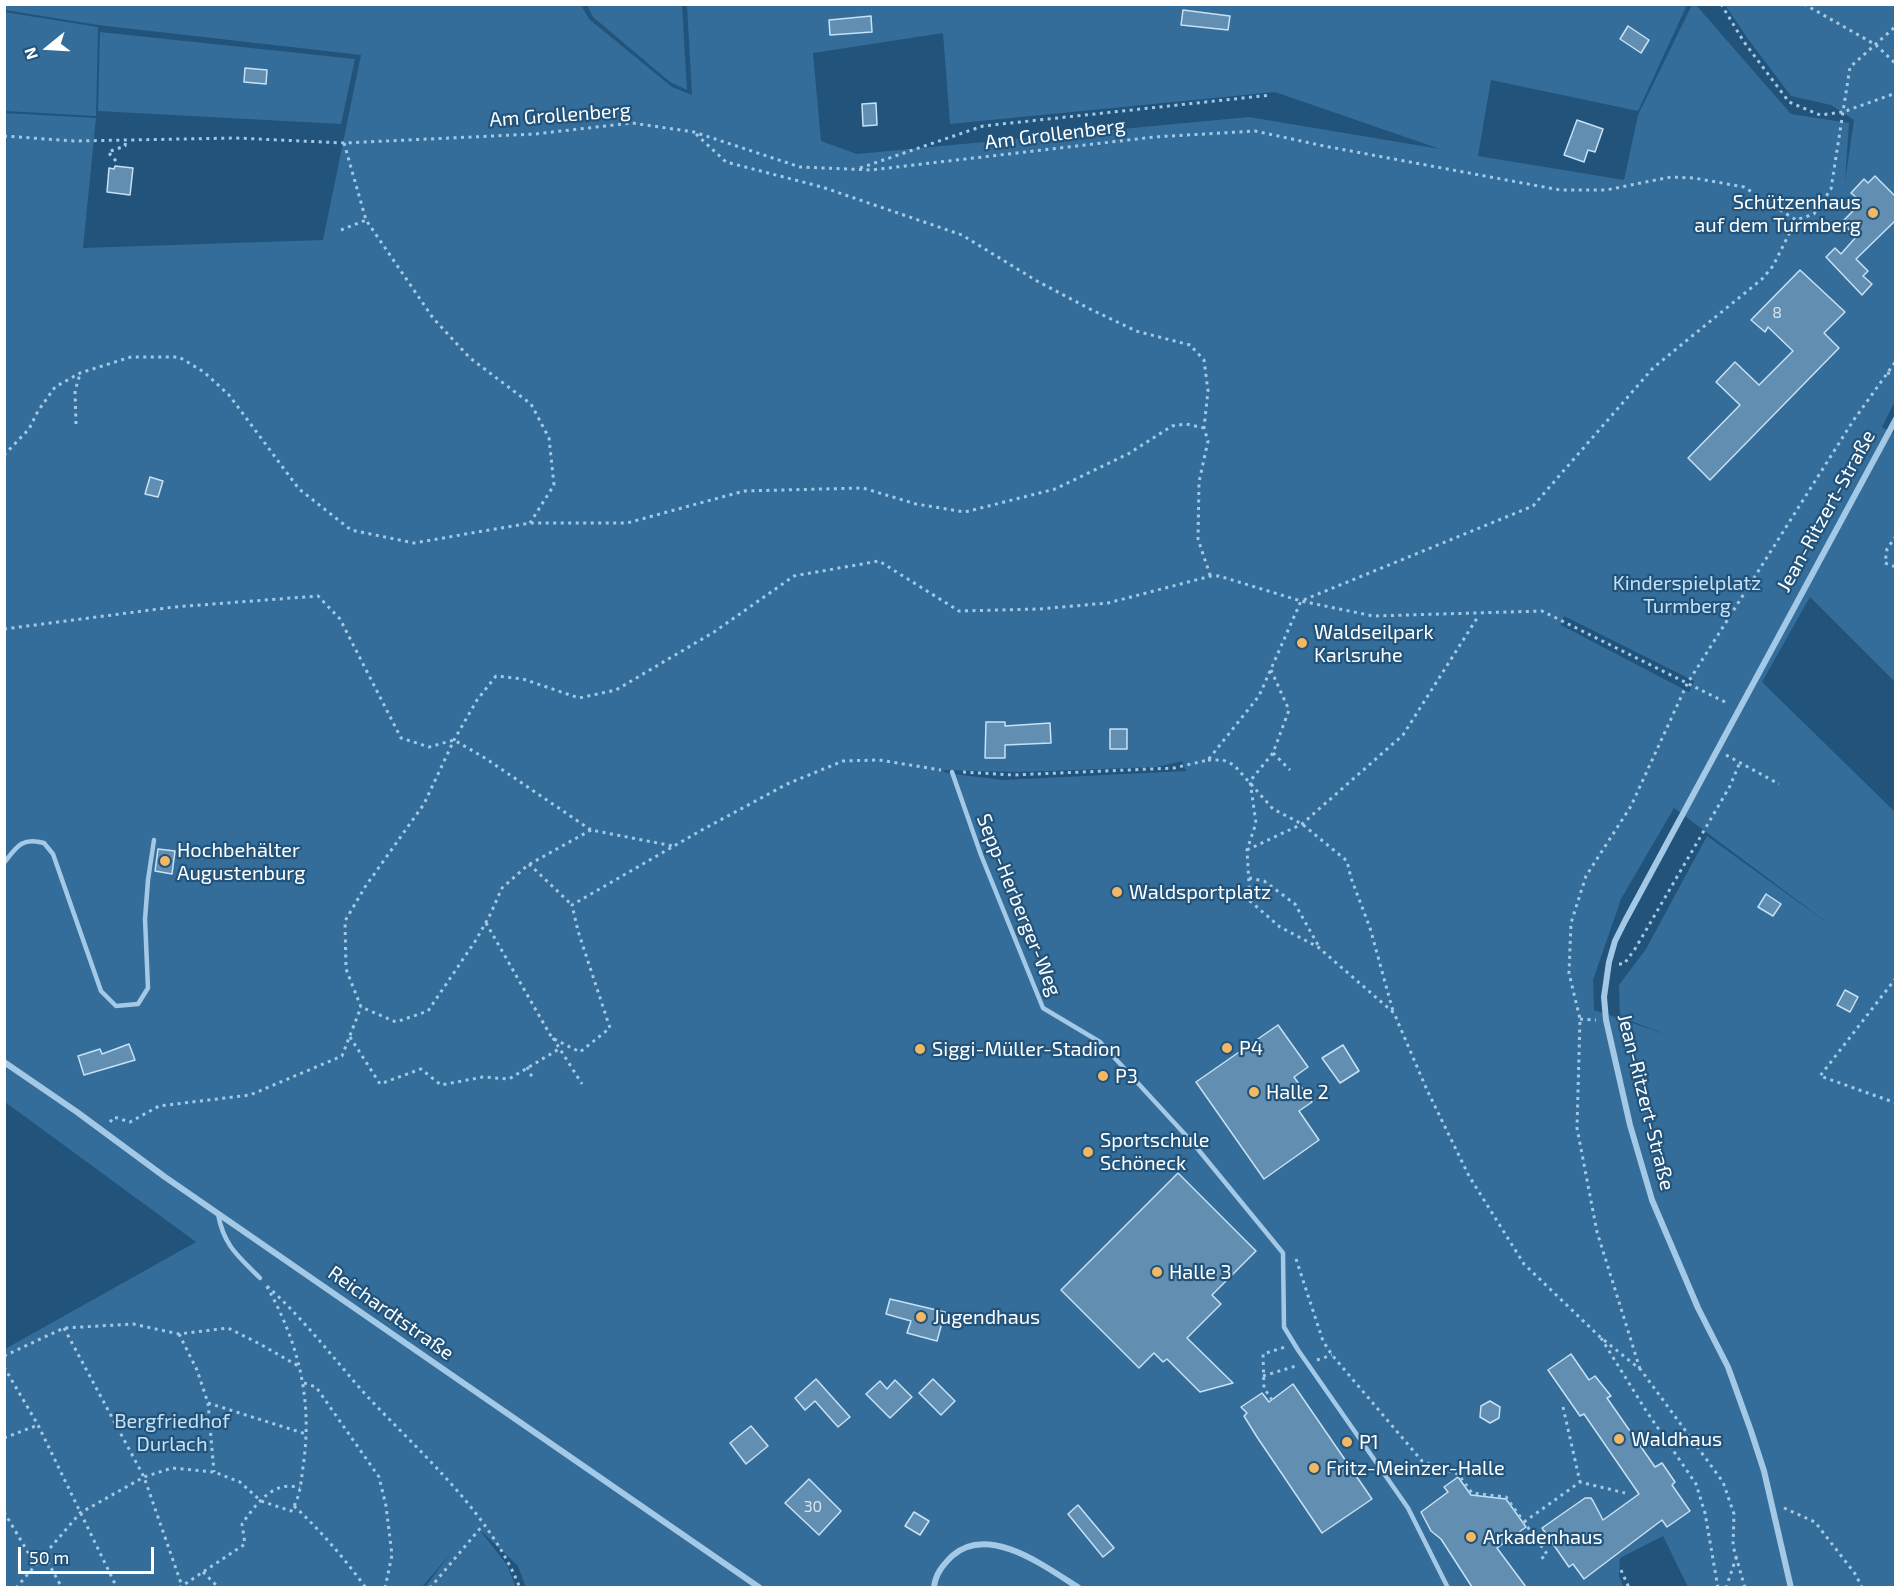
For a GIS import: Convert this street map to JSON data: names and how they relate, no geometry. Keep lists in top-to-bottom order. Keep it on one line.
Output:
{"streets":{"street":["Jean-Ritzert-Straße","Reichardtstraße"],"lane":["Sepp-Herberger-Weg"],"path":["Am Grollenberg"]},"parks":["Kinderspielplatz Turmberg","Bergfriedhof Durlach"],"places":["Schützenhaus auf dem Turmberg","Waldseilpark Karlsruhe","Hochbehälter Augustenburg","Waldsportplatz","P4","Siggi-Müller-Stadion","P3","Halle 2","Sportschule Schöneck","Halle 3","Jugendhaus","Waldhaus","P1","Fritz-Meinzer-Halle","Arkadenhaus"],"house_numbers":["8","30"],"scale_bar":"50 m","north":"left"}
